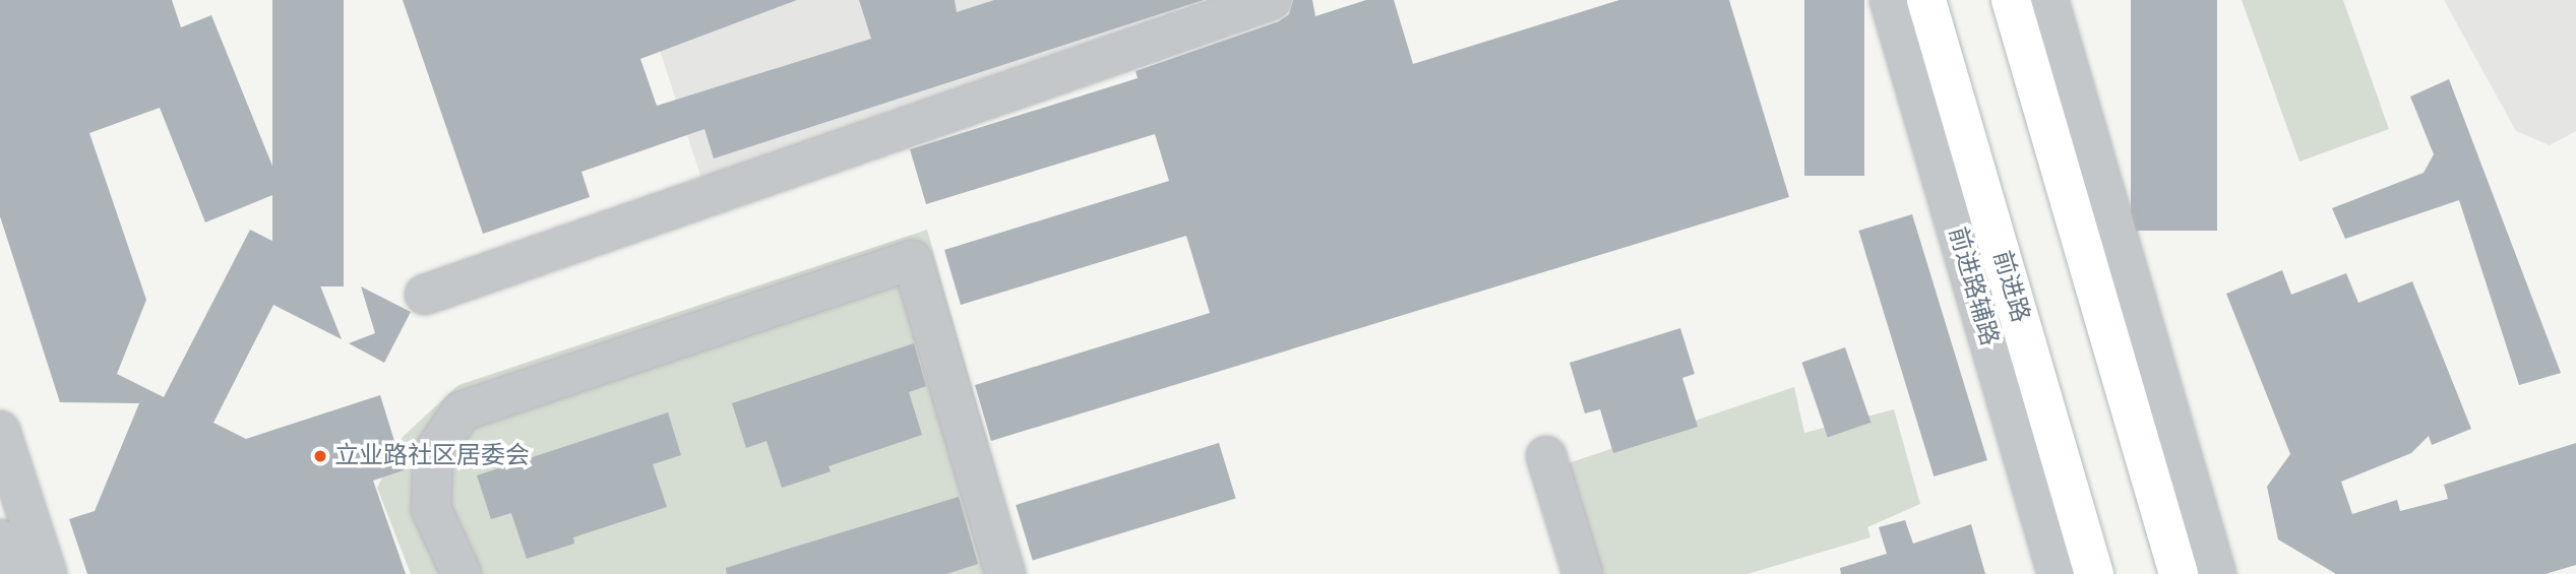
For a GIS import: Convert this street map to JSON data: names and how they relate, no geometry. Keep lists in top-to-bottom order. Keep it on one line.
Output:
{"streets":{"main road":["前进路"],"street":["前进路辅路"]},"places":["立业路社区居委会"]}
